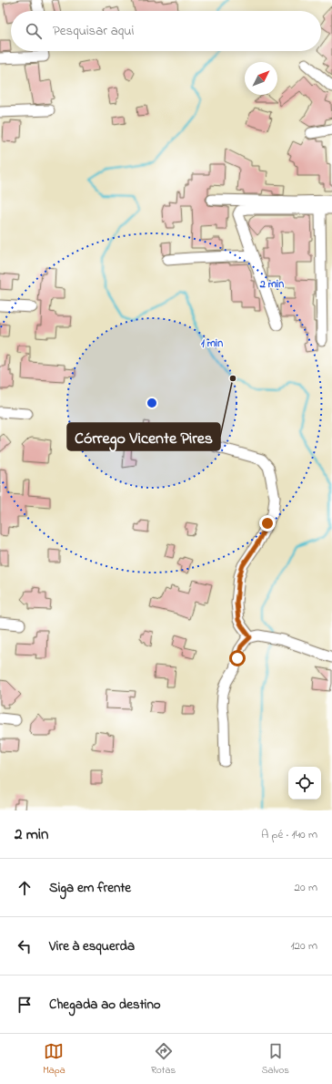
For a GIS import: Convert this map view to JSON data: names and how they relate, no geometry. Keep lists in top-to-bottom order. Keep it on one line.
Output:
{"places":["Córrego Vicente Pires"],"north":"top right","page":{"search":"Pesquisar aqui","heading":["2 min","A pé · 140 m"],"list":[["Siga em frente","20 m"],["Vire à esquerda","120 m"],"Chegada ao destino"],"nav":["Mapa","Rotas","Salvos"]},"rings":["2 min","1 min"]}
